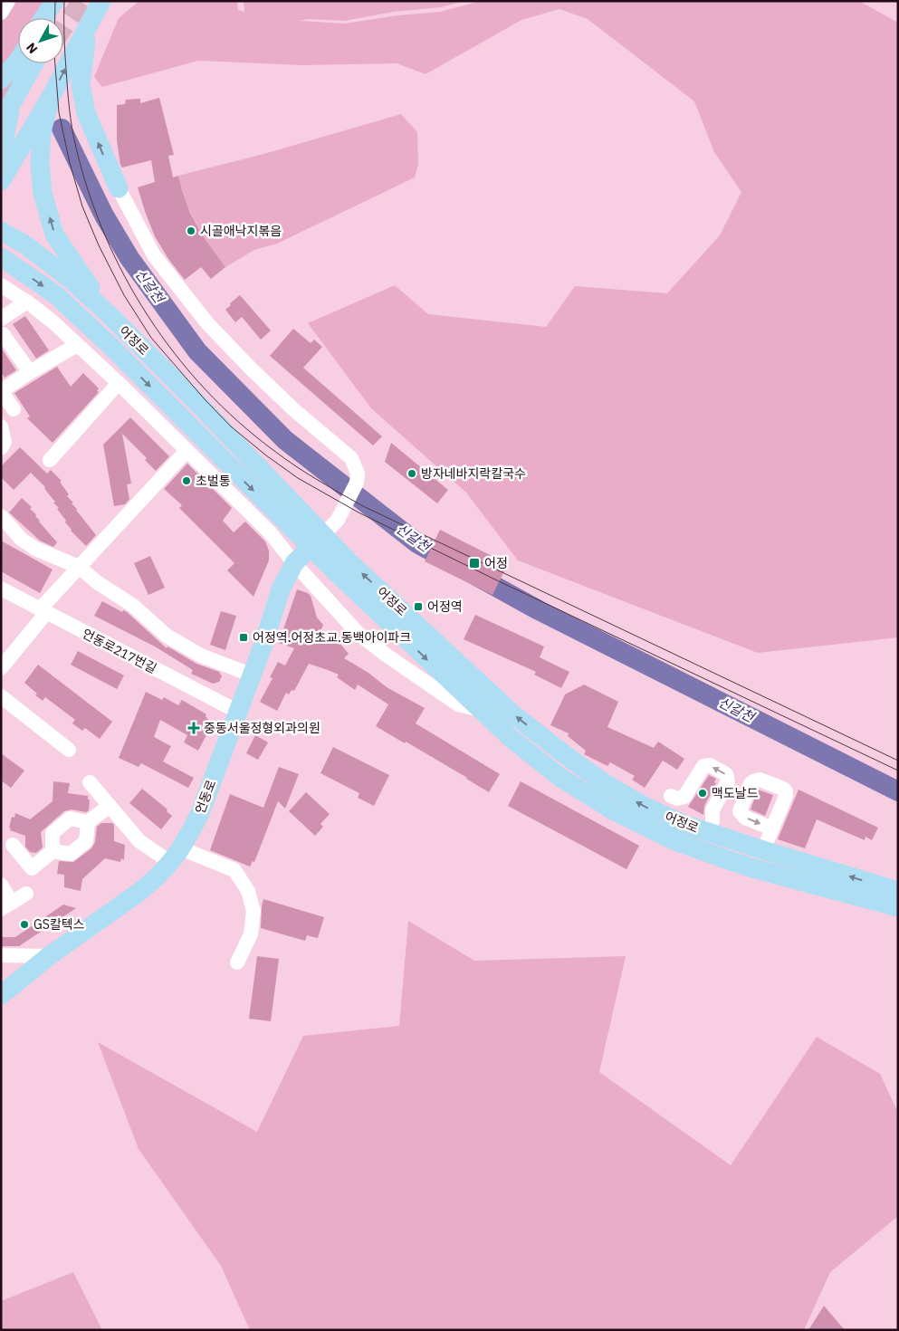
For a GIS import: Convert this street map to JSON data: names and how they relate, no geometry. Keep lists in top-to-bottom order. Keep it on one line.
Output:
{"streets":{"main road":["어정로","언동로"],"street":["언동로217번길"]},"crossings":[["어정로","언동로"],["언동로217번길","언동로"]],"water":["신갈천"],"places":{"other":["시골애낙지볶음","방자네바지락칼국수","초벌통","맥도날드","GS칼텍스"],"transit":["어정","어정역","어정역.어정초교.동백아이파크"],"health":["중동서울정형외과의원"]},"north":"bottom left"}
